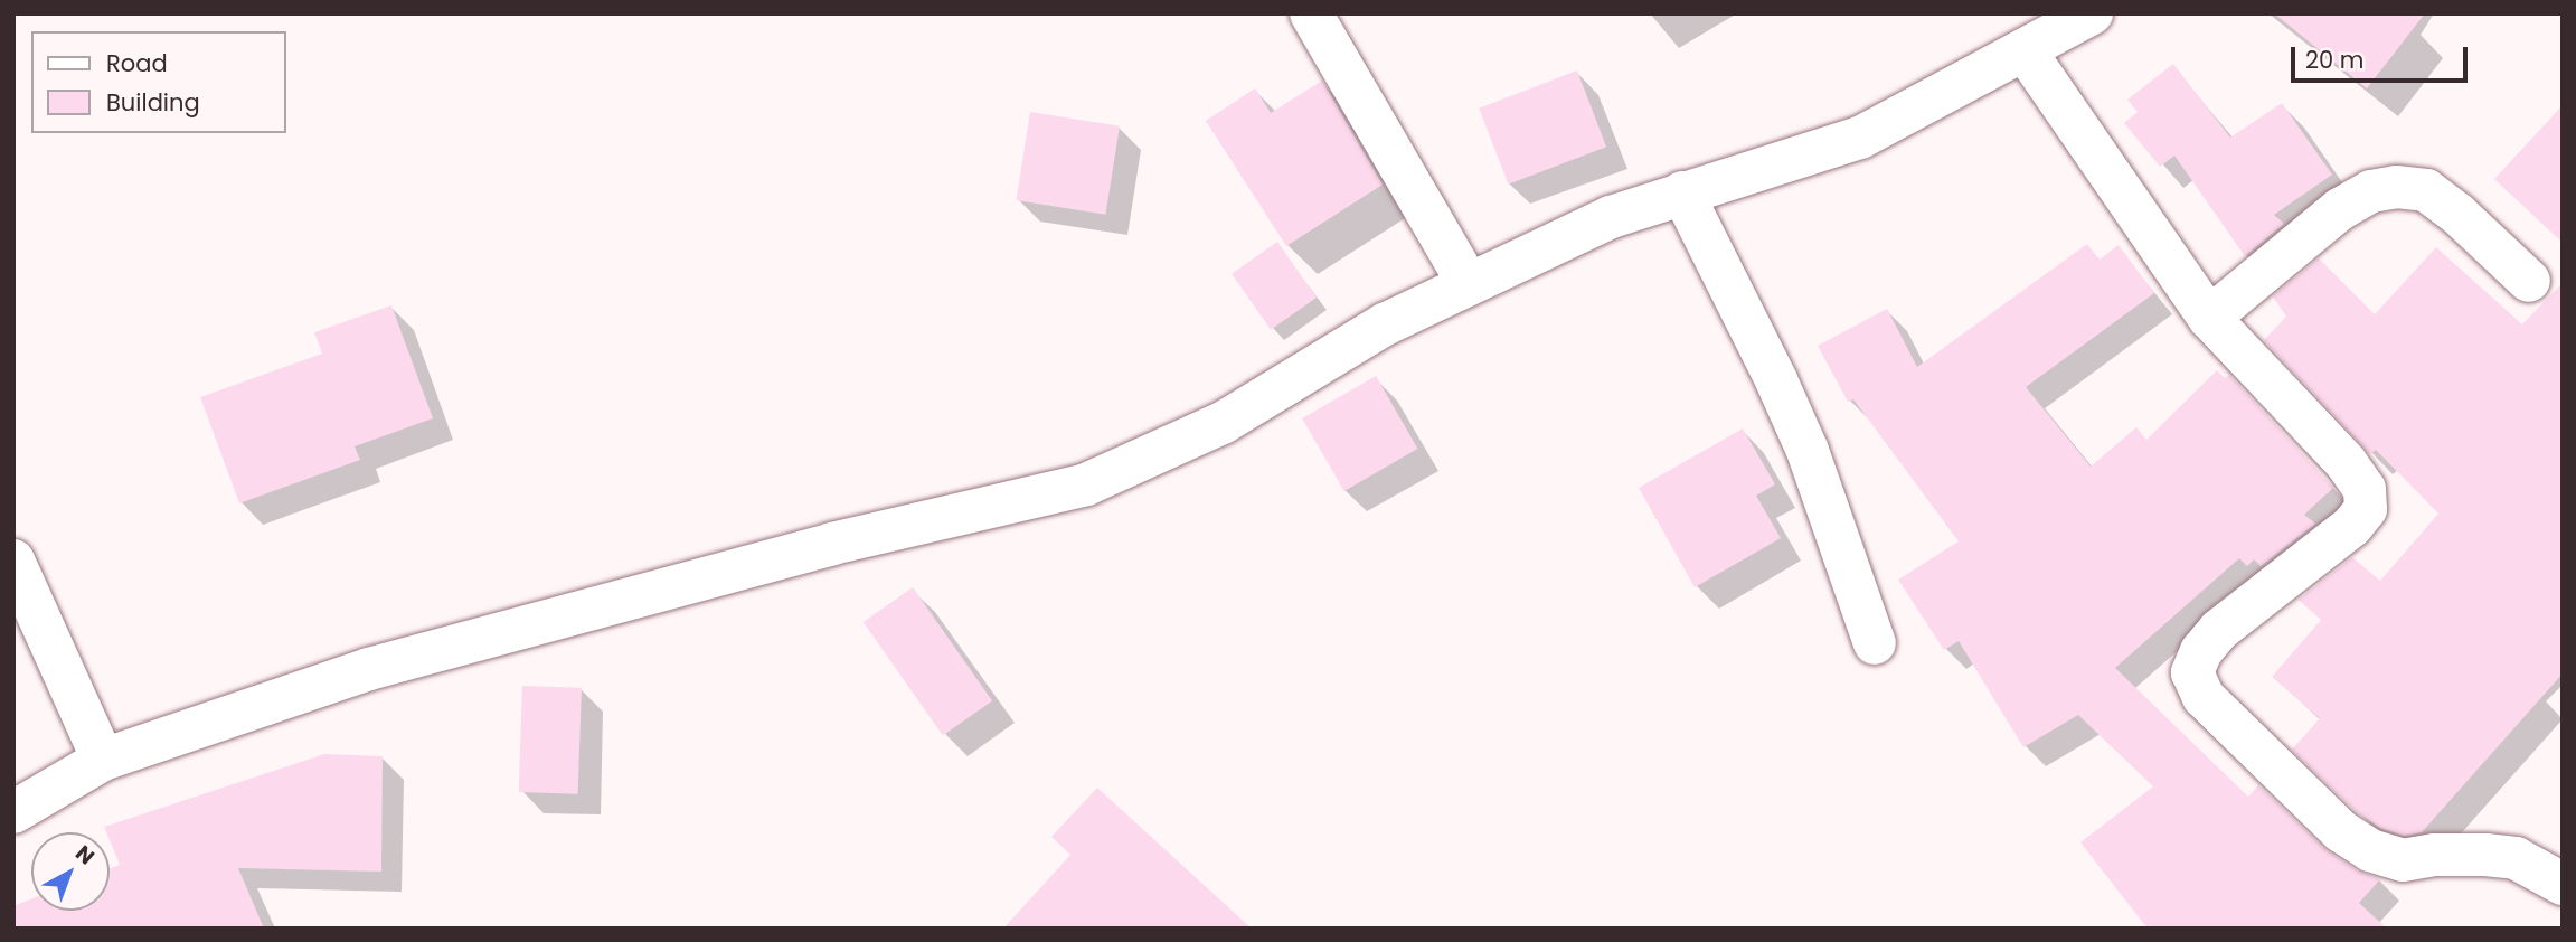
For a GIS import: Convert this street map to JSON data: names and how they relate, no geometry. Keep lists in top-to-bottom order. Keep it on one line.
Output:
{"legend":["Road","Building"],"scale_bar":"20 m","north":"top right"}
